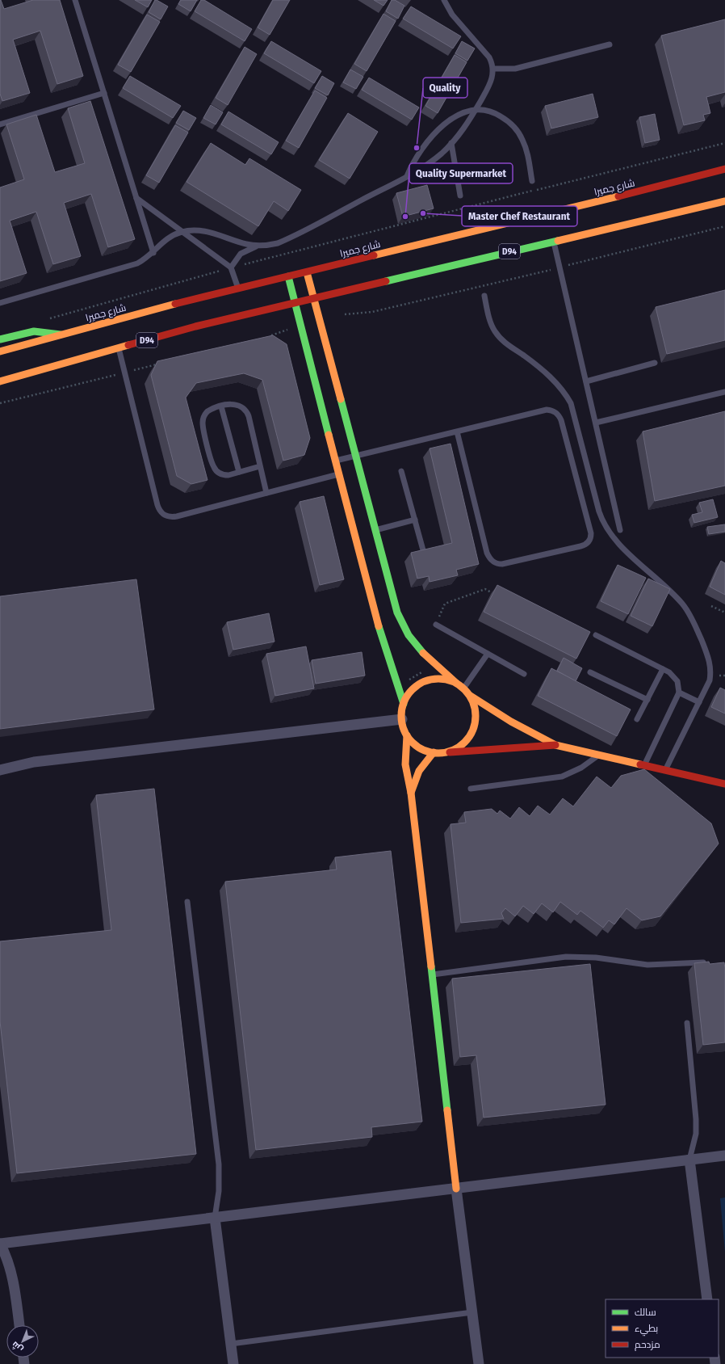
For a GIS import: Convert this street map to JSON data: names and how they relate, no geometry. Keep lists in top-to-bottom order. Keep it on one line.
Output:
{"streets":{"street":["شارع جميرا","D94"]},"places":["Quality","Master Chef Restaurant","Quality Supermarket"],"legend":["سالك","بطيء","مزدحم"],"north":"bottom left"}
